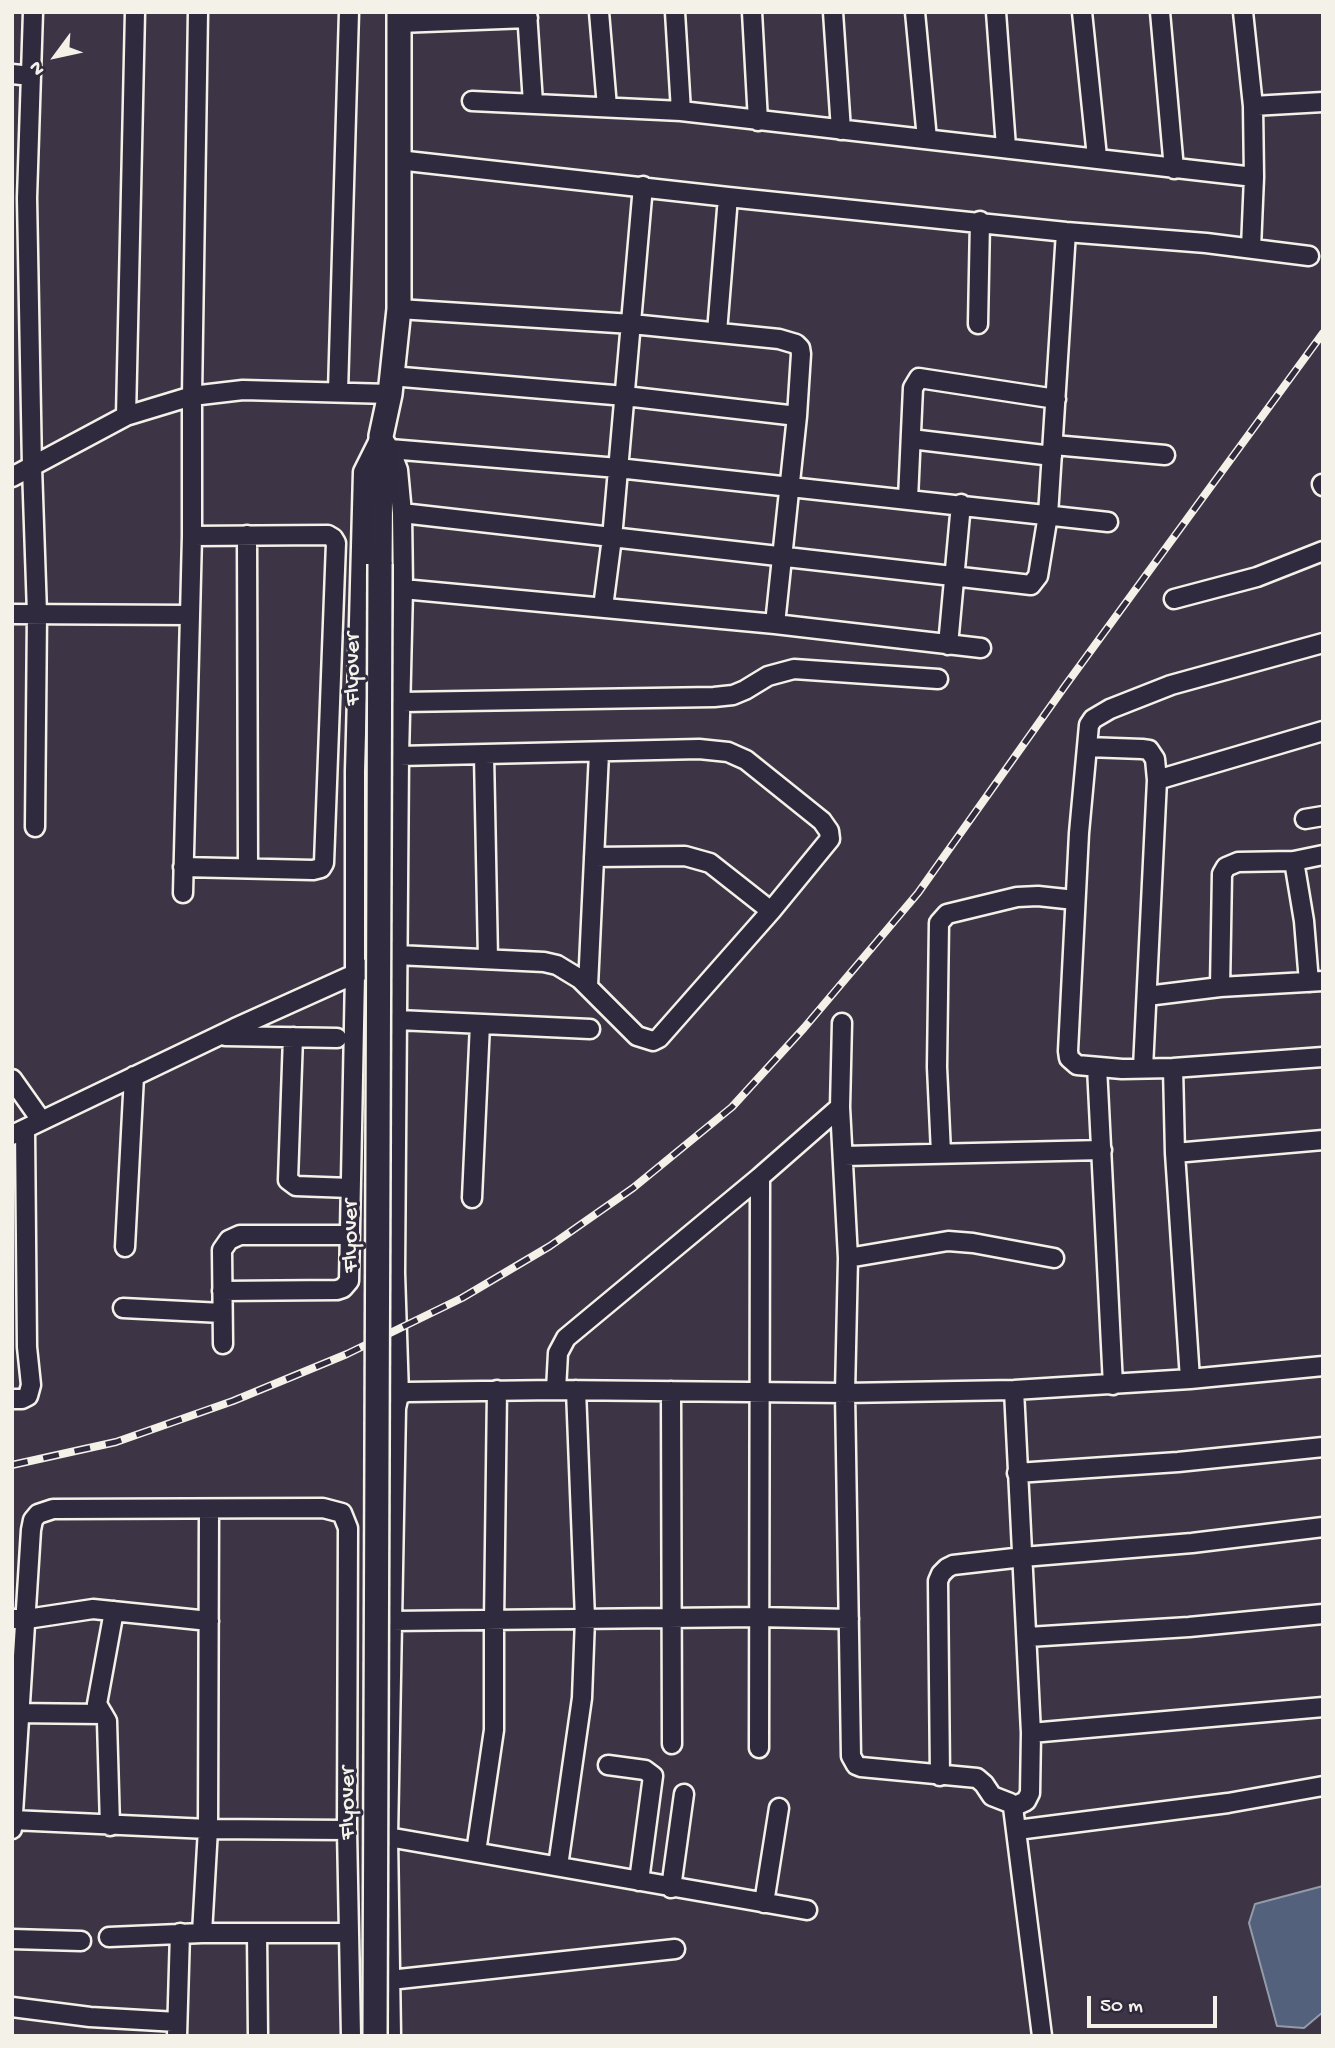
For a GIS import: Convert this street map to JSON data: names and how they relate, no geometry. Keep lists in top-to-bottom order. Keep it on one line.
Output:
{"streets":{"main road":["Flyover"]},"scale_bar":"50 m","north":"bottom left"}
